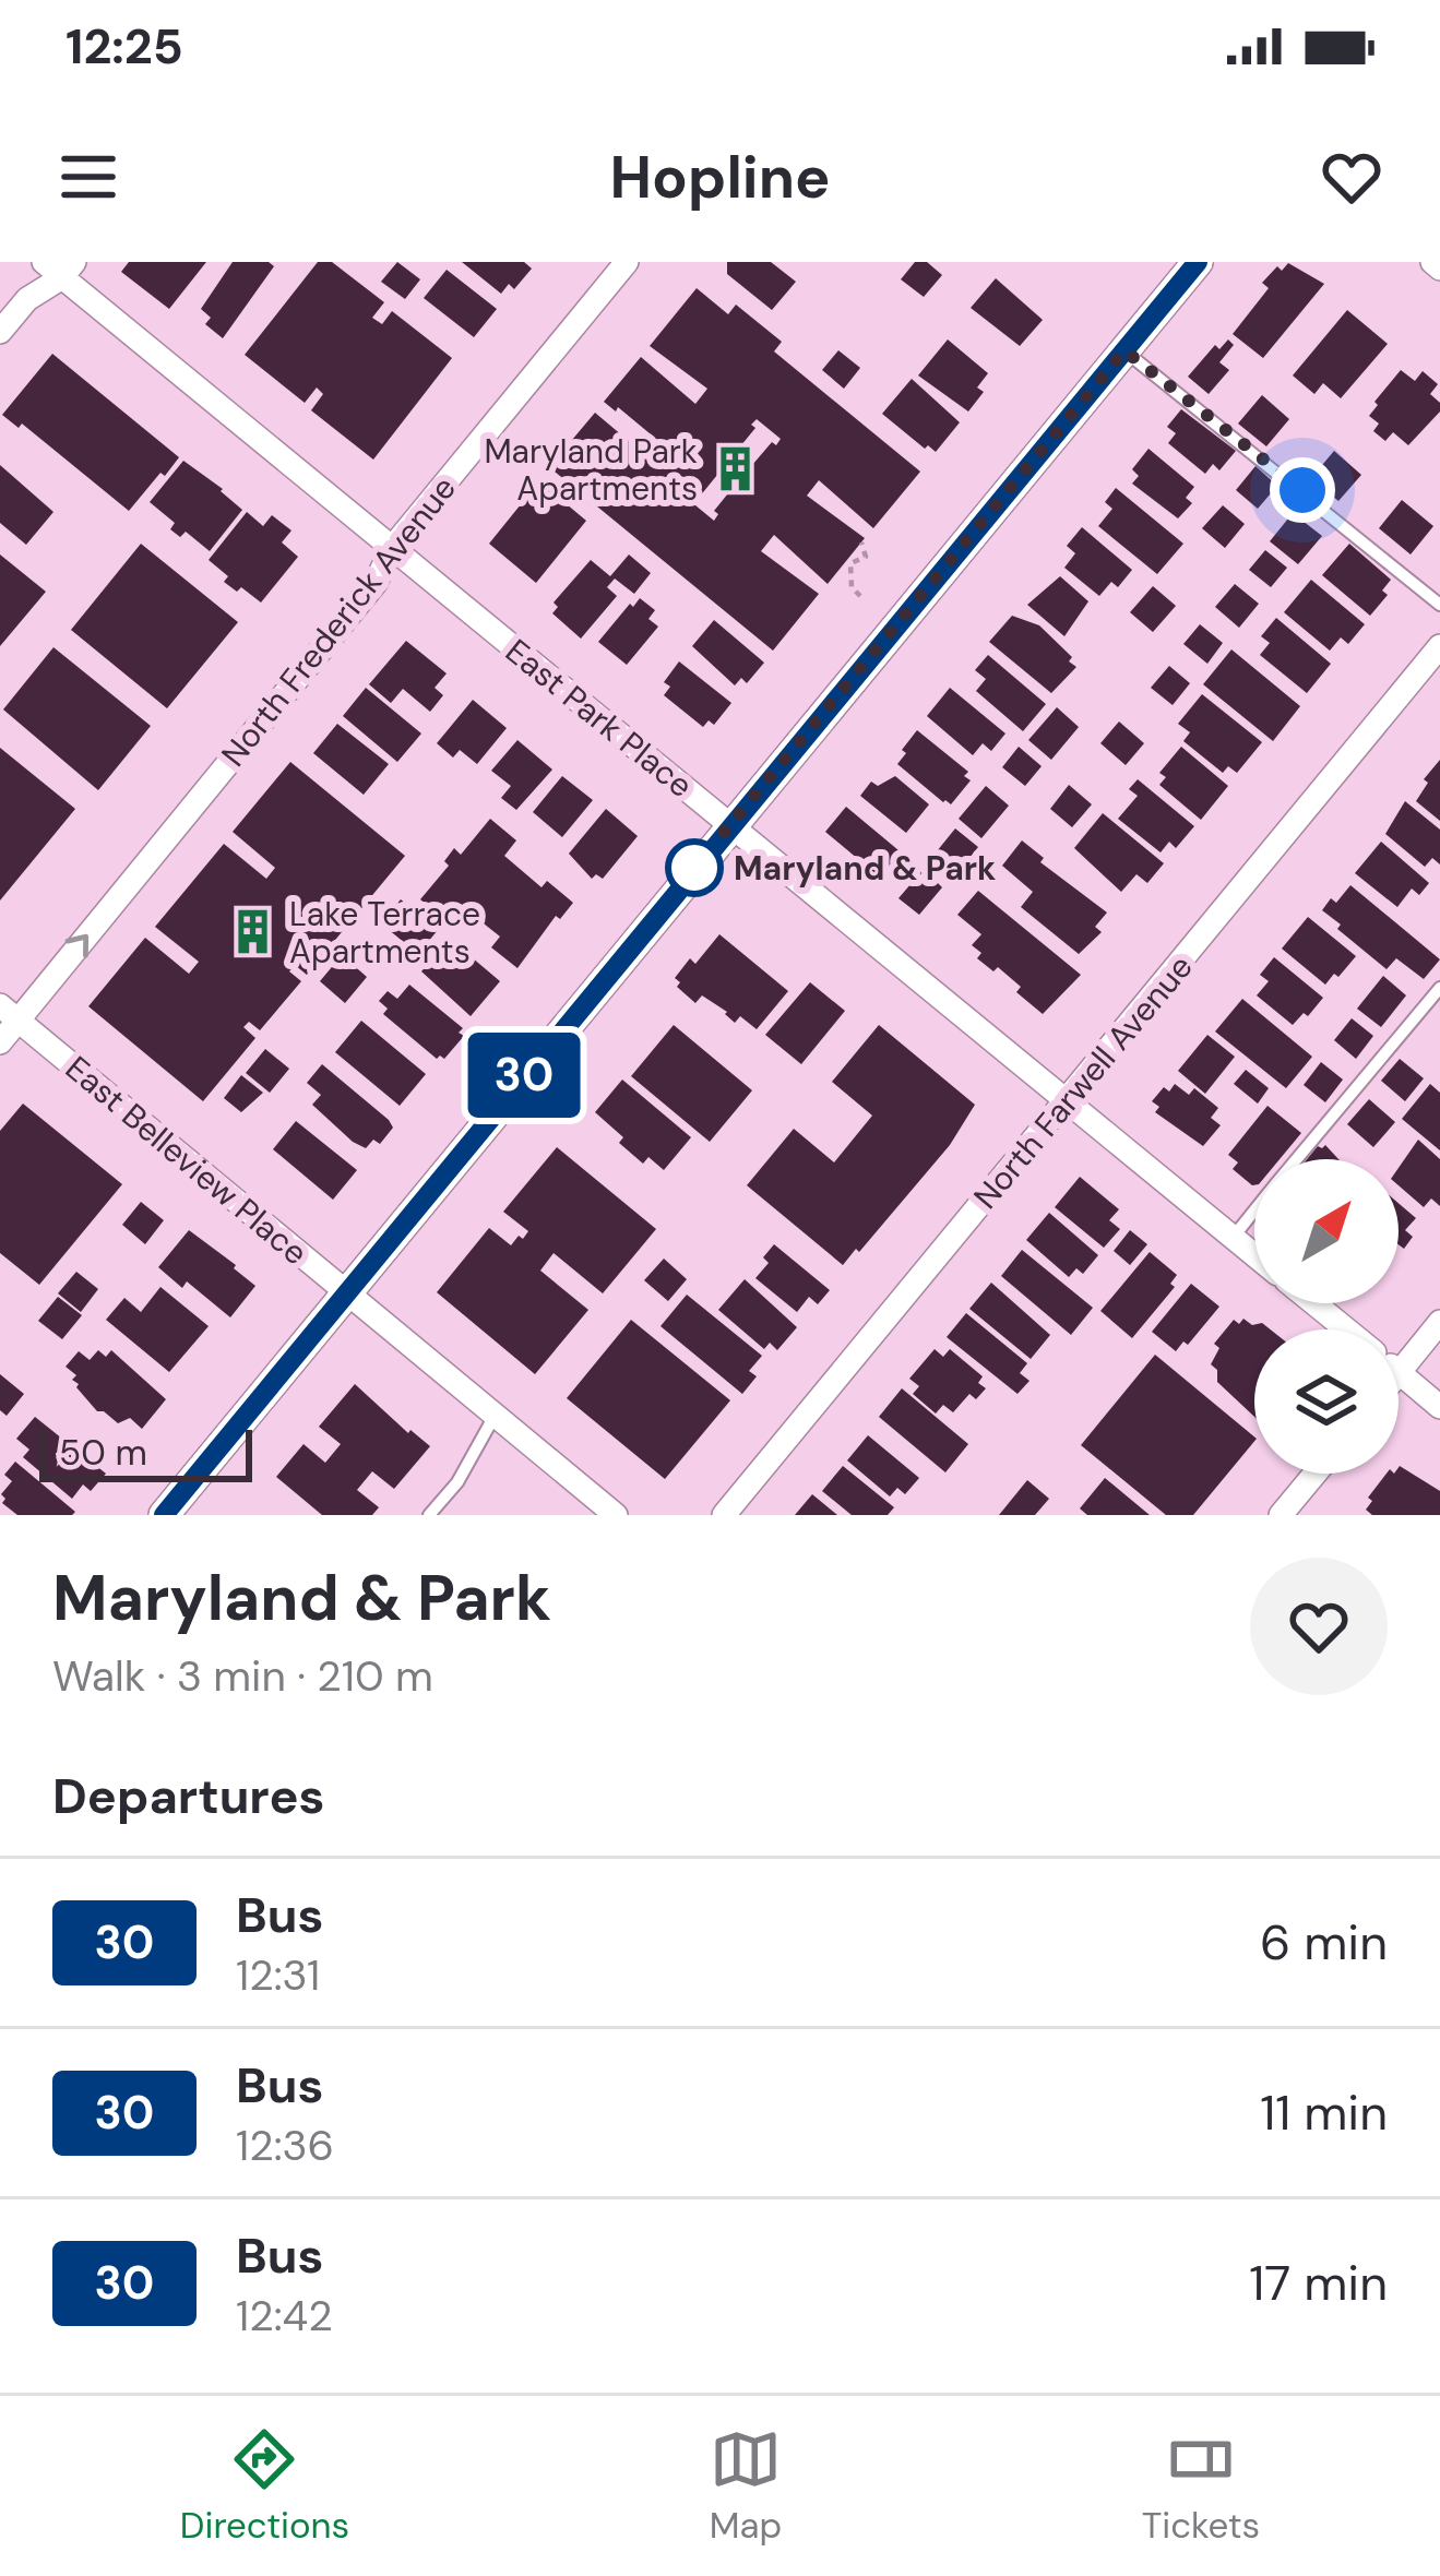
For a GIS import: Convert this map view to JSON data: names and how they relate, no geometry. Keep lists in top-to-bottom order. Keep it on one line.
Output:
{"streets":{"street":["North Frederick Avenue","East Park Place","North Farwell Avenue","East Belleview Place"]},"crossings":[["North Frederick Avenue","East Park Place"],["North Frederick Avenue","East Belleview Place"],["East Park Place","North Farwell Avenue"]],"one_way":["North Frederick Avenue"],"places":{"building":["Maryland Park Apartments","Lake Terrace Apartments"],"other":["Maryland & Park"]},"lines":["bus line 30"],"scale_bar":"50 m","north":"top right","page":{"status":"12:25","header":"Hopline","on_map":"30","scale":"50 m","heading":[["Maryland & Park","Walk · 3 min · 210 m"],"Departures"],"list":[{"mark":"30","name":"Bus","note":"12:31","value":"6 min"},{"mark":"30","name":"Bus","note":"12:36","value":"11 min"},{"mark":"30","name":"Bus","note":"12:42","value":"17 min"}],"tabs":["Directions","Map","Tickets"]}}
